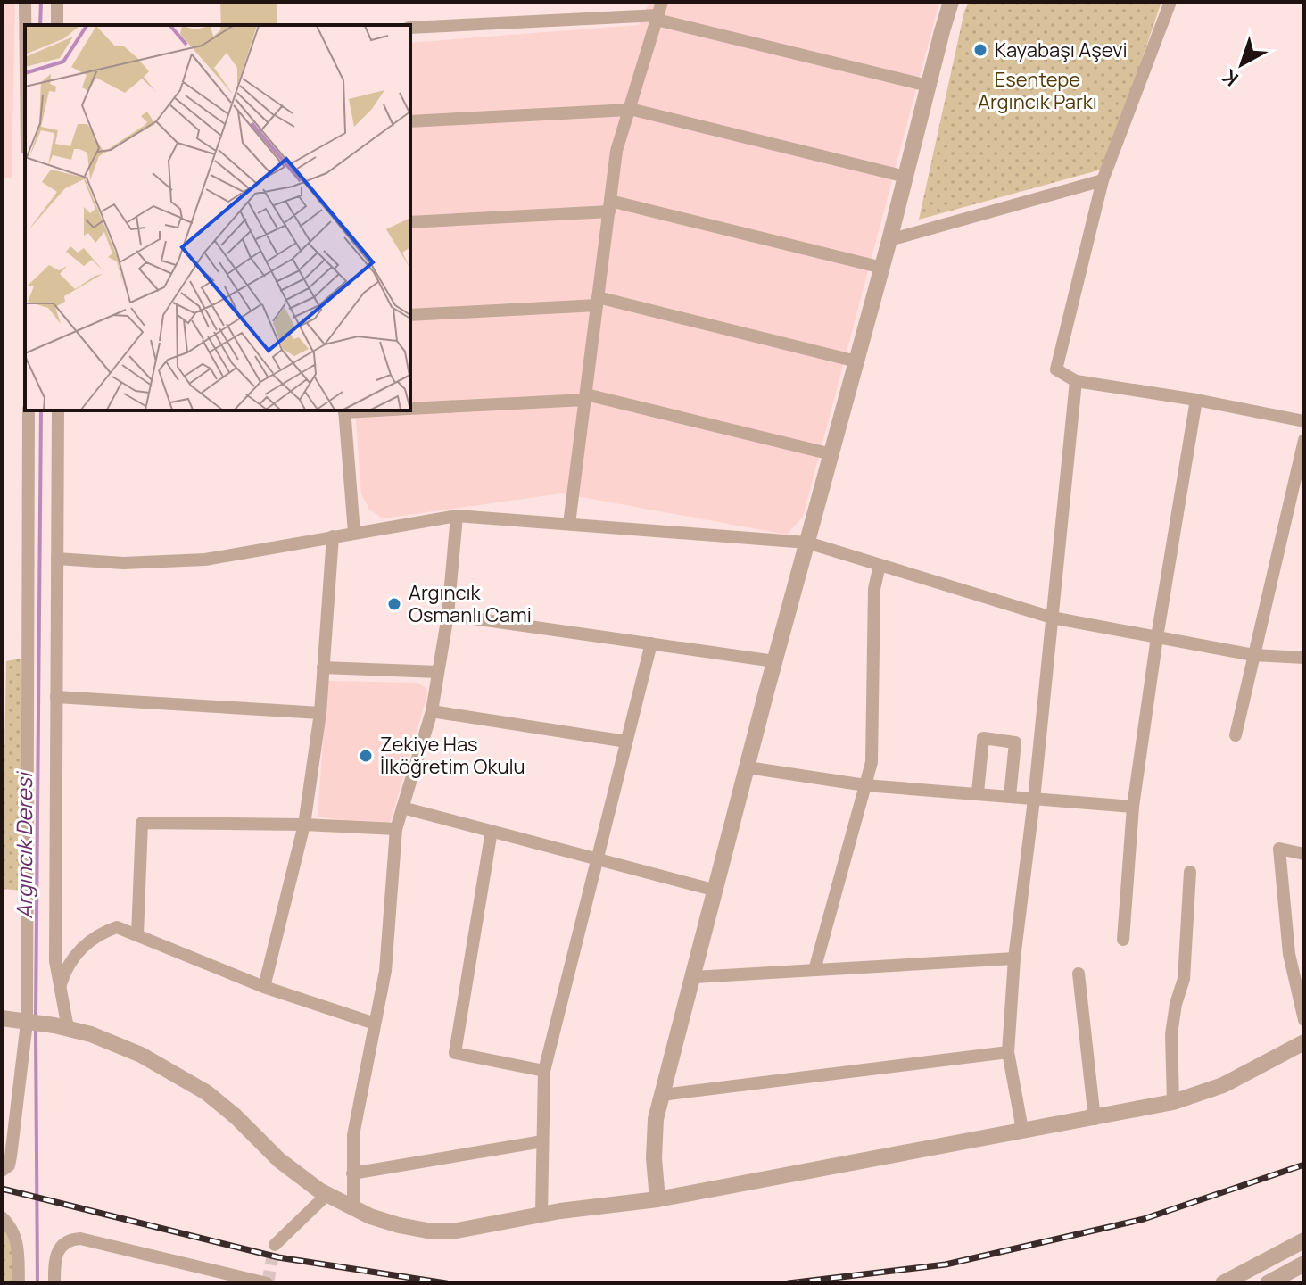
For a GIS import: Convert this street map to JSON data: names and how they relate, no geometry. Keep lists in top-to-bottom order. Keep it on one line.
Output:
{"water":["Argıncık Deresi"],"parks":["Esentepe Argıncık Parkı"],"places":["Kayabaşı Aşevi","Argıncık Osmanlı Cami","Zekiye Has İlköğretim Okulu"],"north":"bottom left"}
